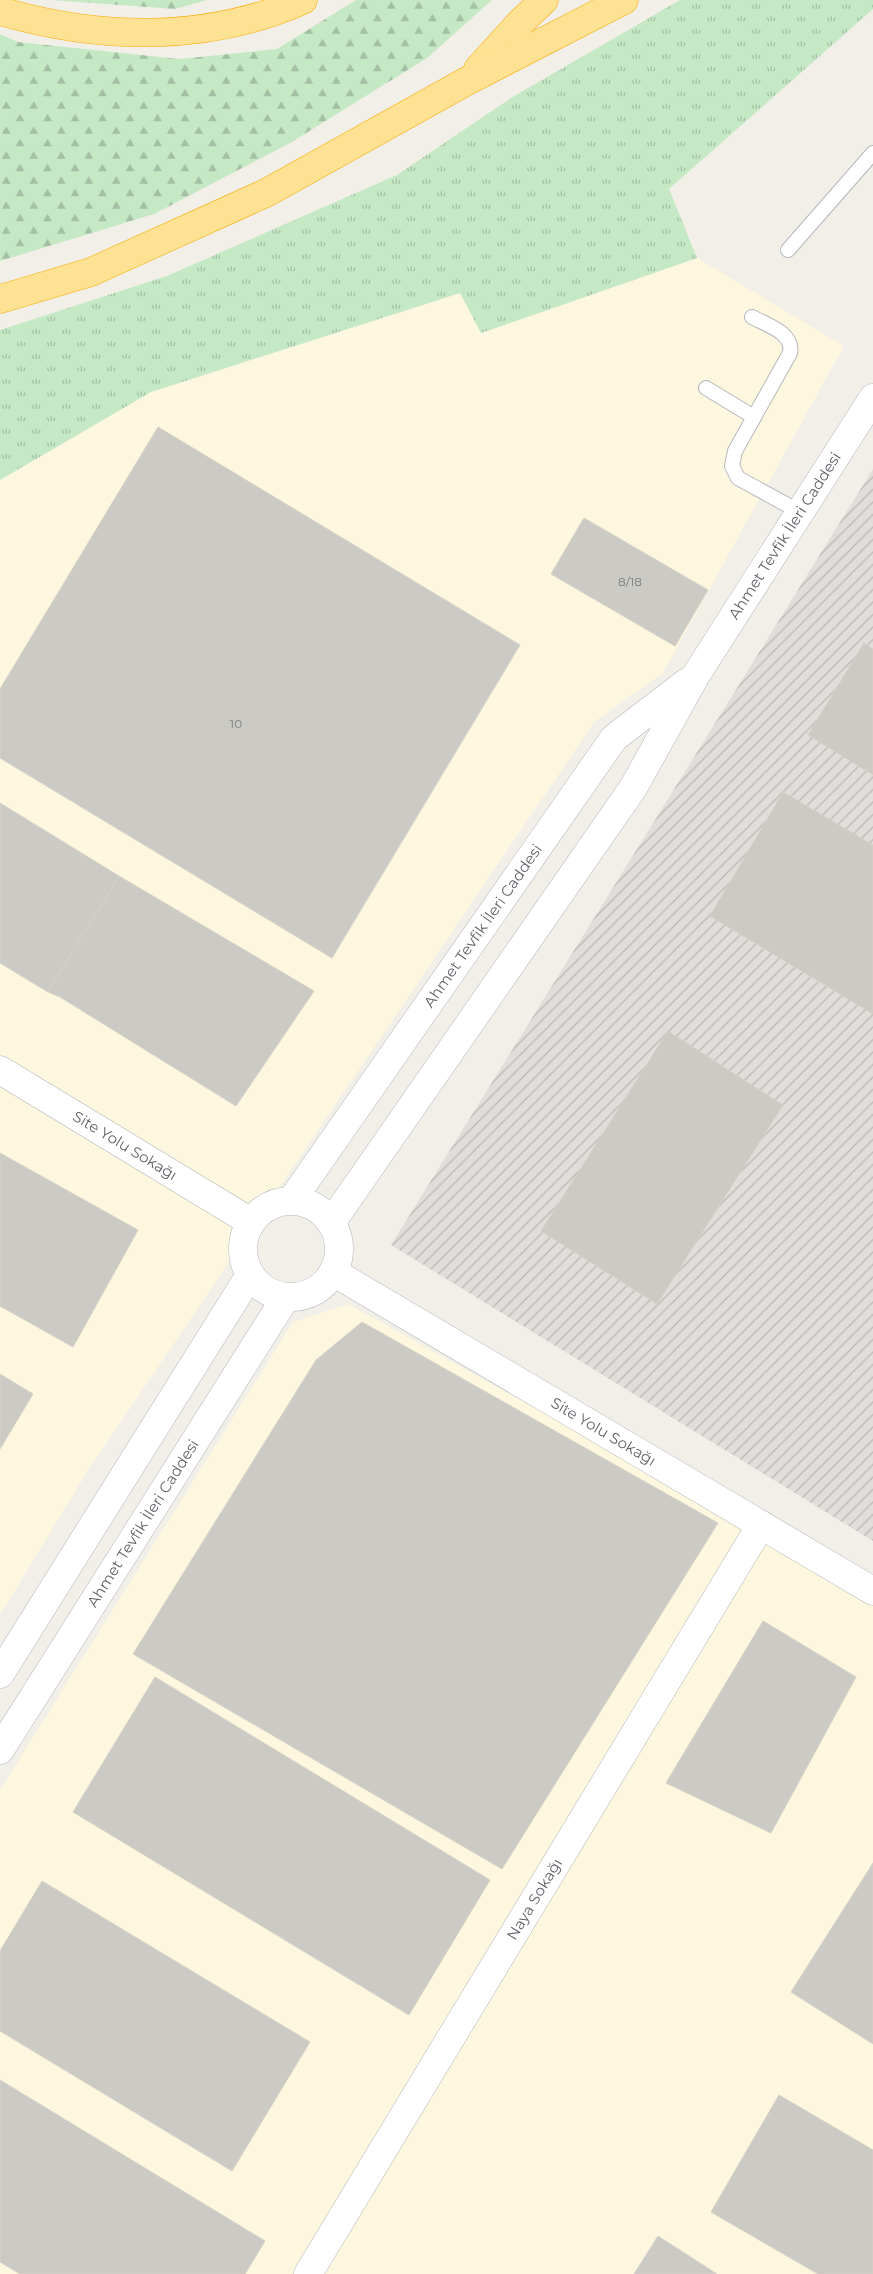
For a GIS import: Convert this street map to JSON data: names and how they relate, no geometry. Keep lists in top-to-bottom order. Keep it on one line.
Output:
{"streets":{"street":["Ahmet Tevfik İleri Caddesi","Site Yolu Sokağı","Naya Sokağı"]},"crossings":[["Ahmet Tevfik İleri Caddesi","Site Yolu Sokağı"],["Site Yolu Sokağı","Naya Sokağı"]],"house_numbers":["8/18","10"]}
